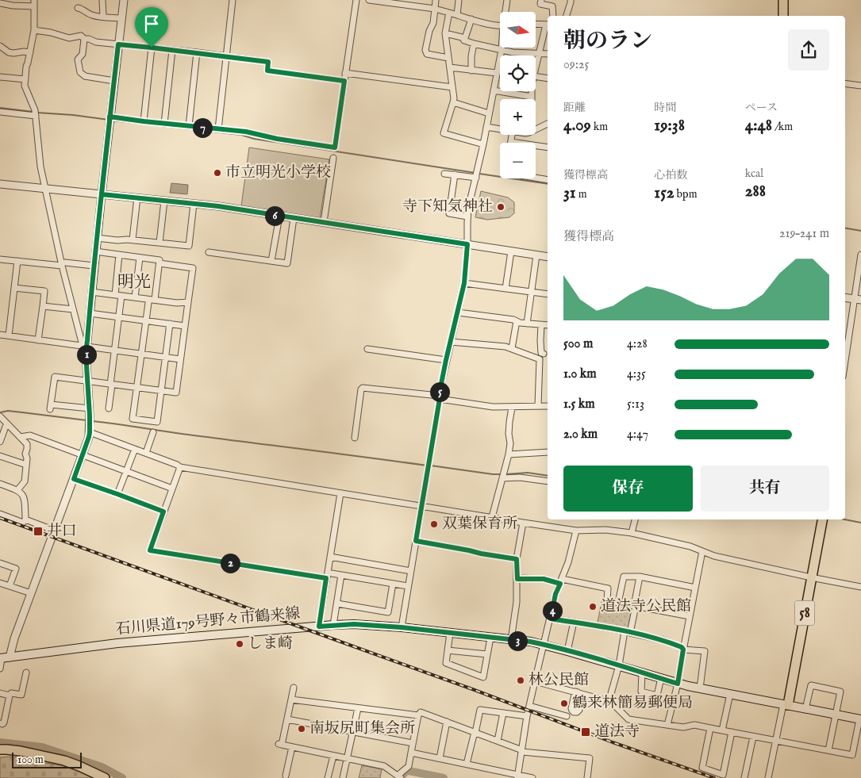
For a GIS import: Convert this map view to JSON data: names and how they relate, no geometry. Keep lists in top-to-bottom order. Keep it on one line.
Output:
{"streets":{"main road":["58","石川県道179号野々市鶴来線"]},"crossings":[["58","石川県道179号野々市鶴来線"]],"districts":["明光"],"places":{"other":["市立明光小学校","寺下知気神社","双葉保育所","道法寺公民館","しま崎","林公民館","鶴来林簡易郵便局","南坂尻町集会所"],"transit":["井口","道法寺"]},"scale_bar":"100 m","north":"right","page":{"map_buttons":["+","−"],"heading":["朝のラン","09:25"],"stats":[["距離","4.09 km"],["時間","19:38"],["ペース","4:48 /km"],["獲得標高","31 m"],["心拍数","152 bpm"],["kcal","288"]],"pins":["7","6","1","5","2","4","3"],"chart":["獲得標高","219–241 m"],"list":[{"name":"500 m","note":"4:28"},{"name":"1.0 km","note":"4:35"},{"name":"1.5 km","note":"5:13"},{"name":"2.0 km","note":"4:47"}],"buttons":["保存","共有"],"scale":"100 m"}}
